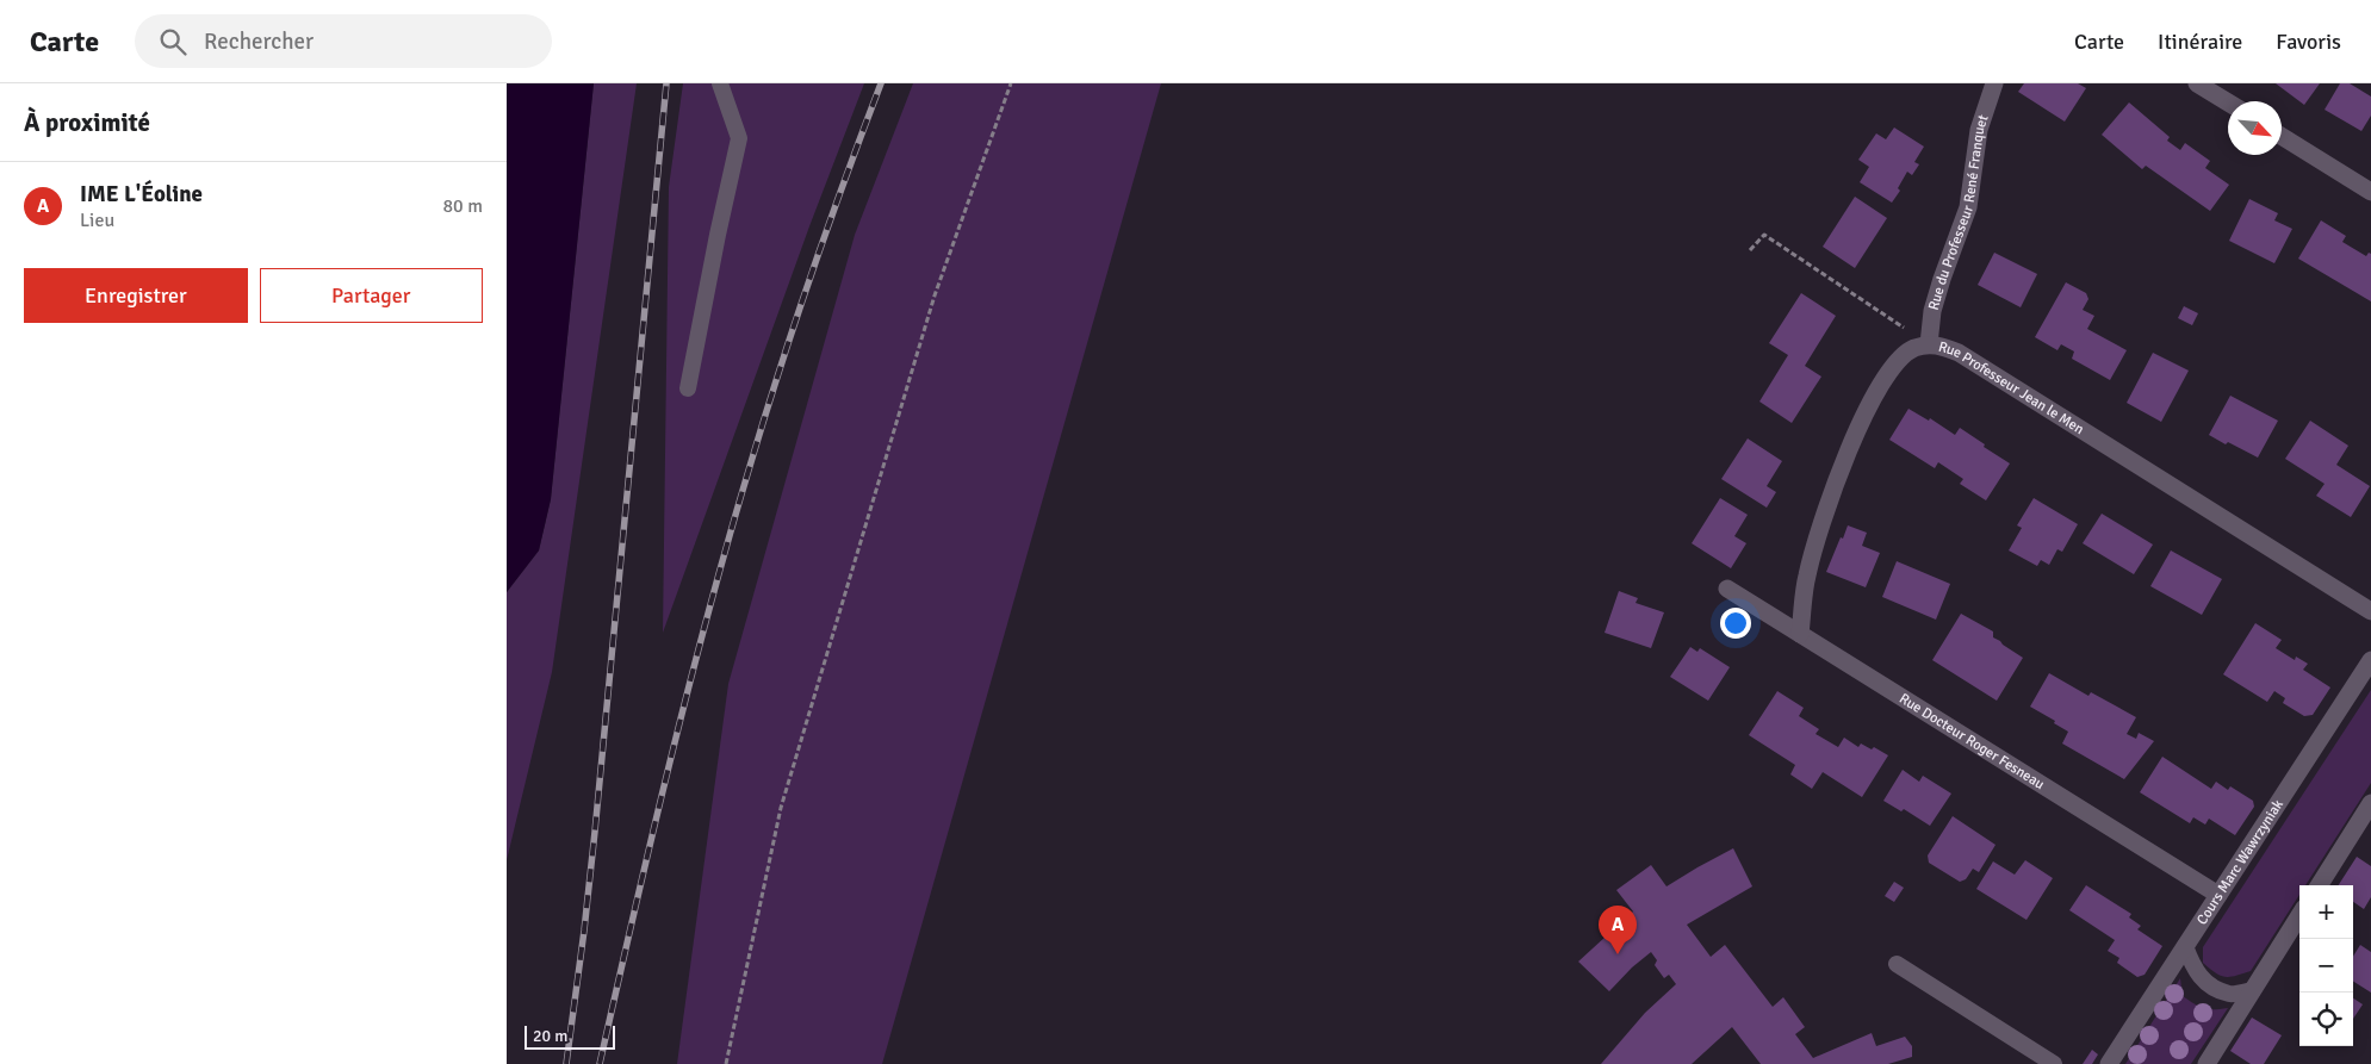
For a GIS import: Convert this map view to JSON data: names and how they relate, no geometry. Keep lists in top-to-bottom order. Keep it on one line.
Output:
{"streets":{"street":["Rue du Professeur René Franquet","Rue Professeur Jean le Men","Rue Docteur Roger Fesneau","Cours Marc Wawrzyniak"]},"crossings":[["Rue du Professeur René Franquet","Rue Professeur Jean le Men"],["Rue Professeur Jean le Men","Rue Docteur Roger Fesneau"],["Rue Docteur Roger Fesneau","Cours Marc Wawrzyniak"]],"scale_bar":"20 m","north":"bottom right","page":{"header":"Carte","search":"Rechercher","nav":["Carte","Itinéraire","Favoris"],"heading":"À proximité","list":[{"mark":"A","name":"IME L'Éoline","note":"Lieu","value":"80 m"}],"buttons":["Enregistrer","Partager"],"map_buttons":["+","−"],"pins":"A","scale":"20 m"}}
